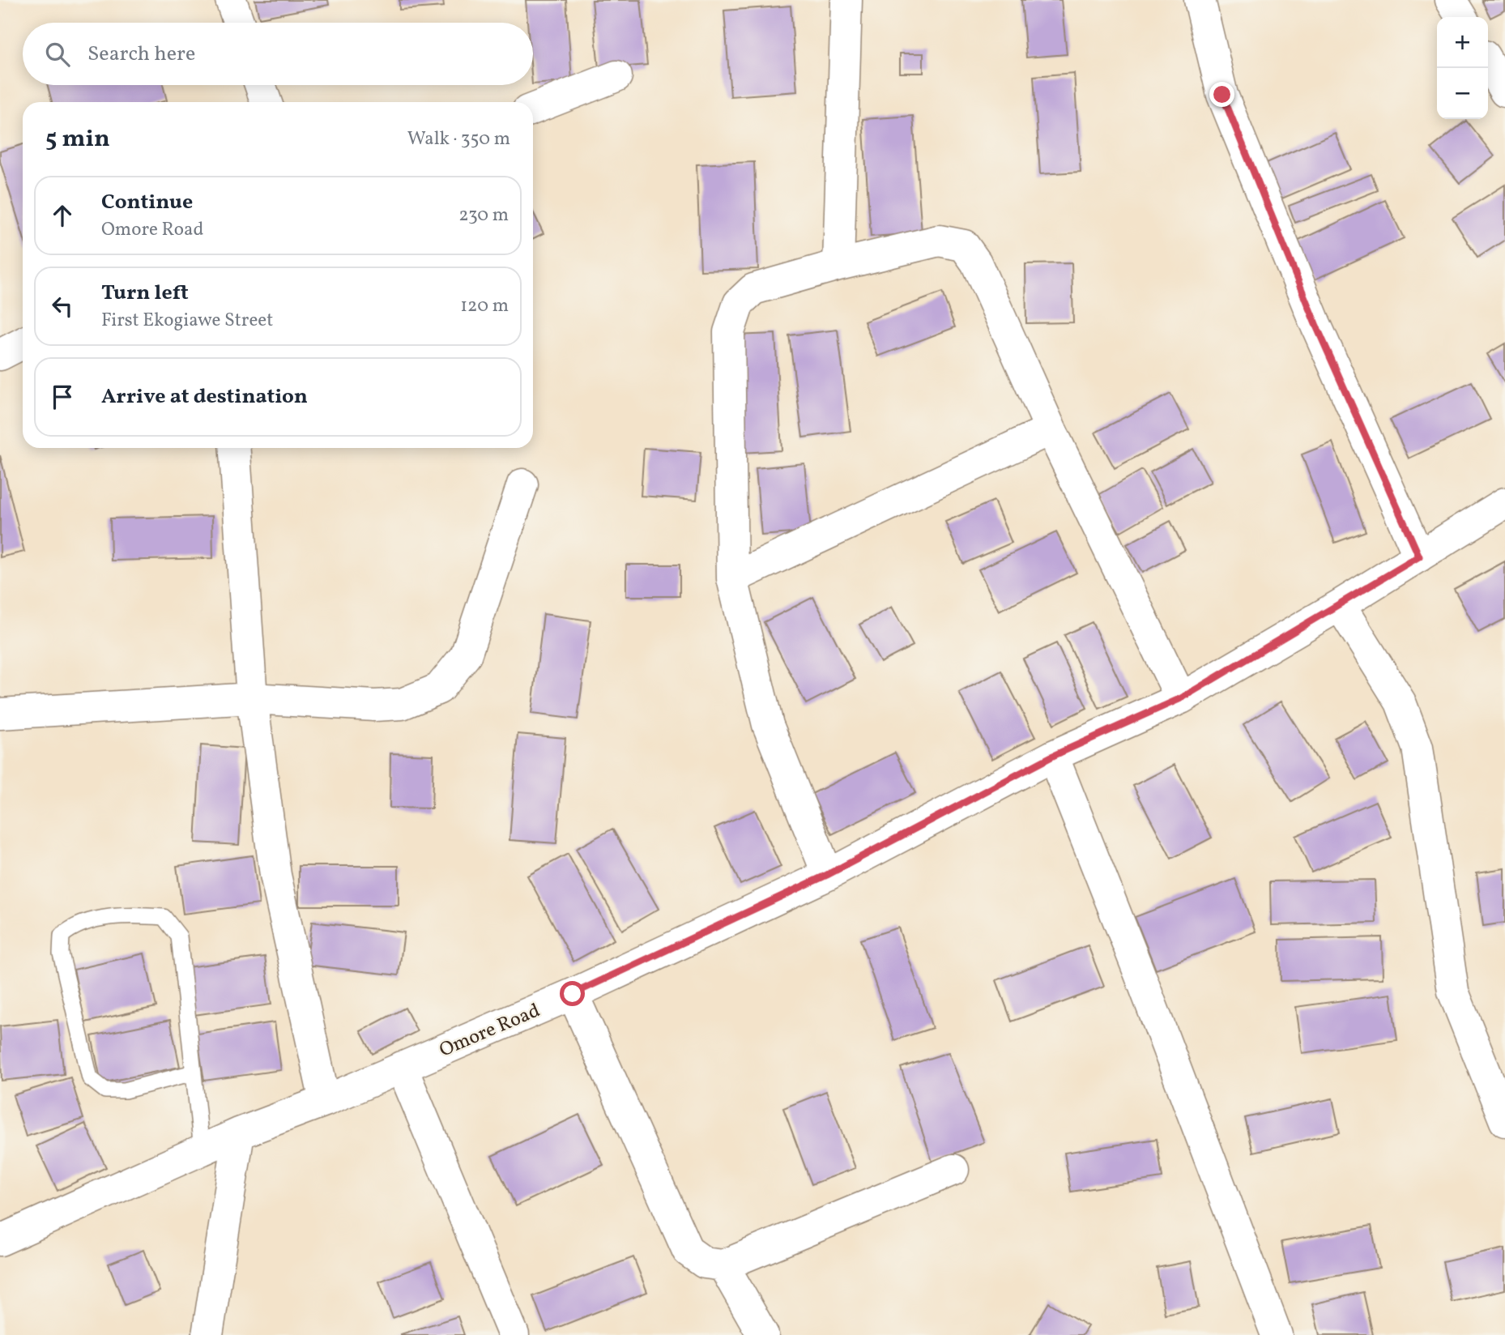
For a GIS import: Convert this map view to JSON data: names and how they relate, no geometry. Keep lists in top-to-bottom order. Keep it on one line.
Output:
{"streets":{"street":["Omore Road"]},"page":{"map_buttons":["+","−"],"search":"Search here","heading":["5 min","Walk · 350 m"],"list":[["Continue","Omore Road","230 m"],["Turn left","First Ekogiawe Street","120 m"],"Arrive at destination"]}}
